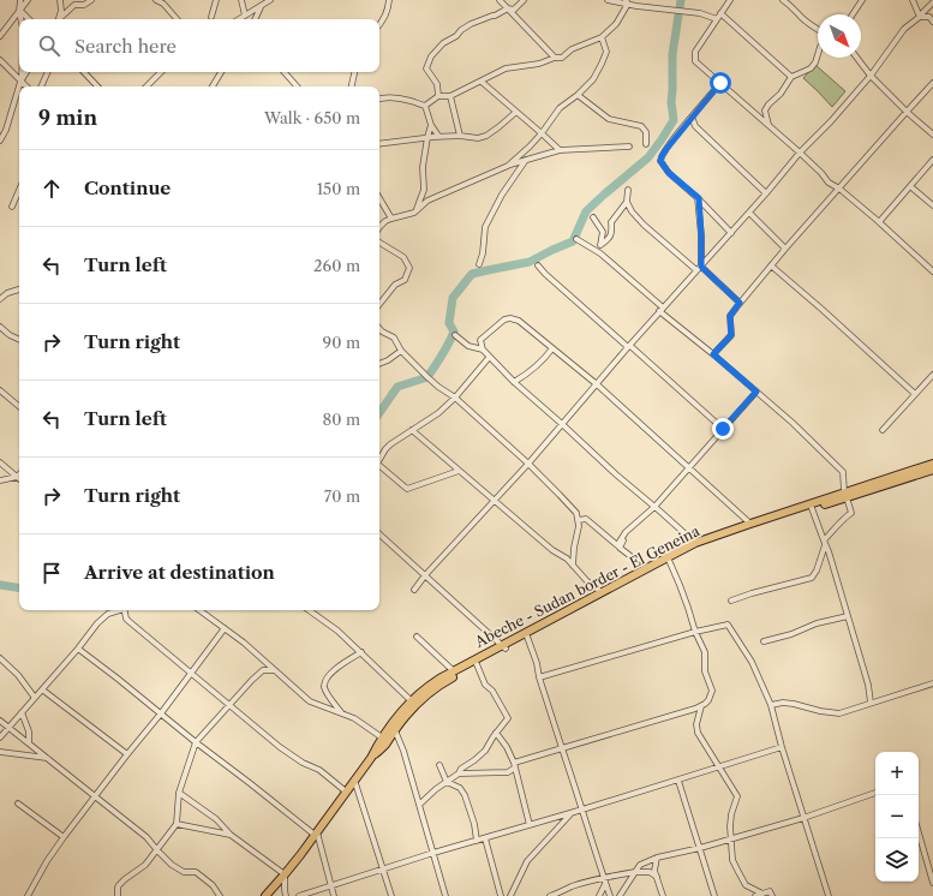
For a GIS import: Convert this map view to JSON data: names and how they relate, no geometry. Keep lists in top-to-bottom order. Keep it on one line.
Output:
{"streets":{"highway":["Abeche - Sudan border - El Geneina"]},"north":"bottom right","page":{"search":"Search here","heading":["9 min","Walk · 650 m"],"list":[["Continue","150 m"],["Turn left","260 m"],["Turn right","90 m"],["Turn left","80 m"],["Turn right","70 m"],"Arrive at destination"],"map_buttons":["+","−"]}}
